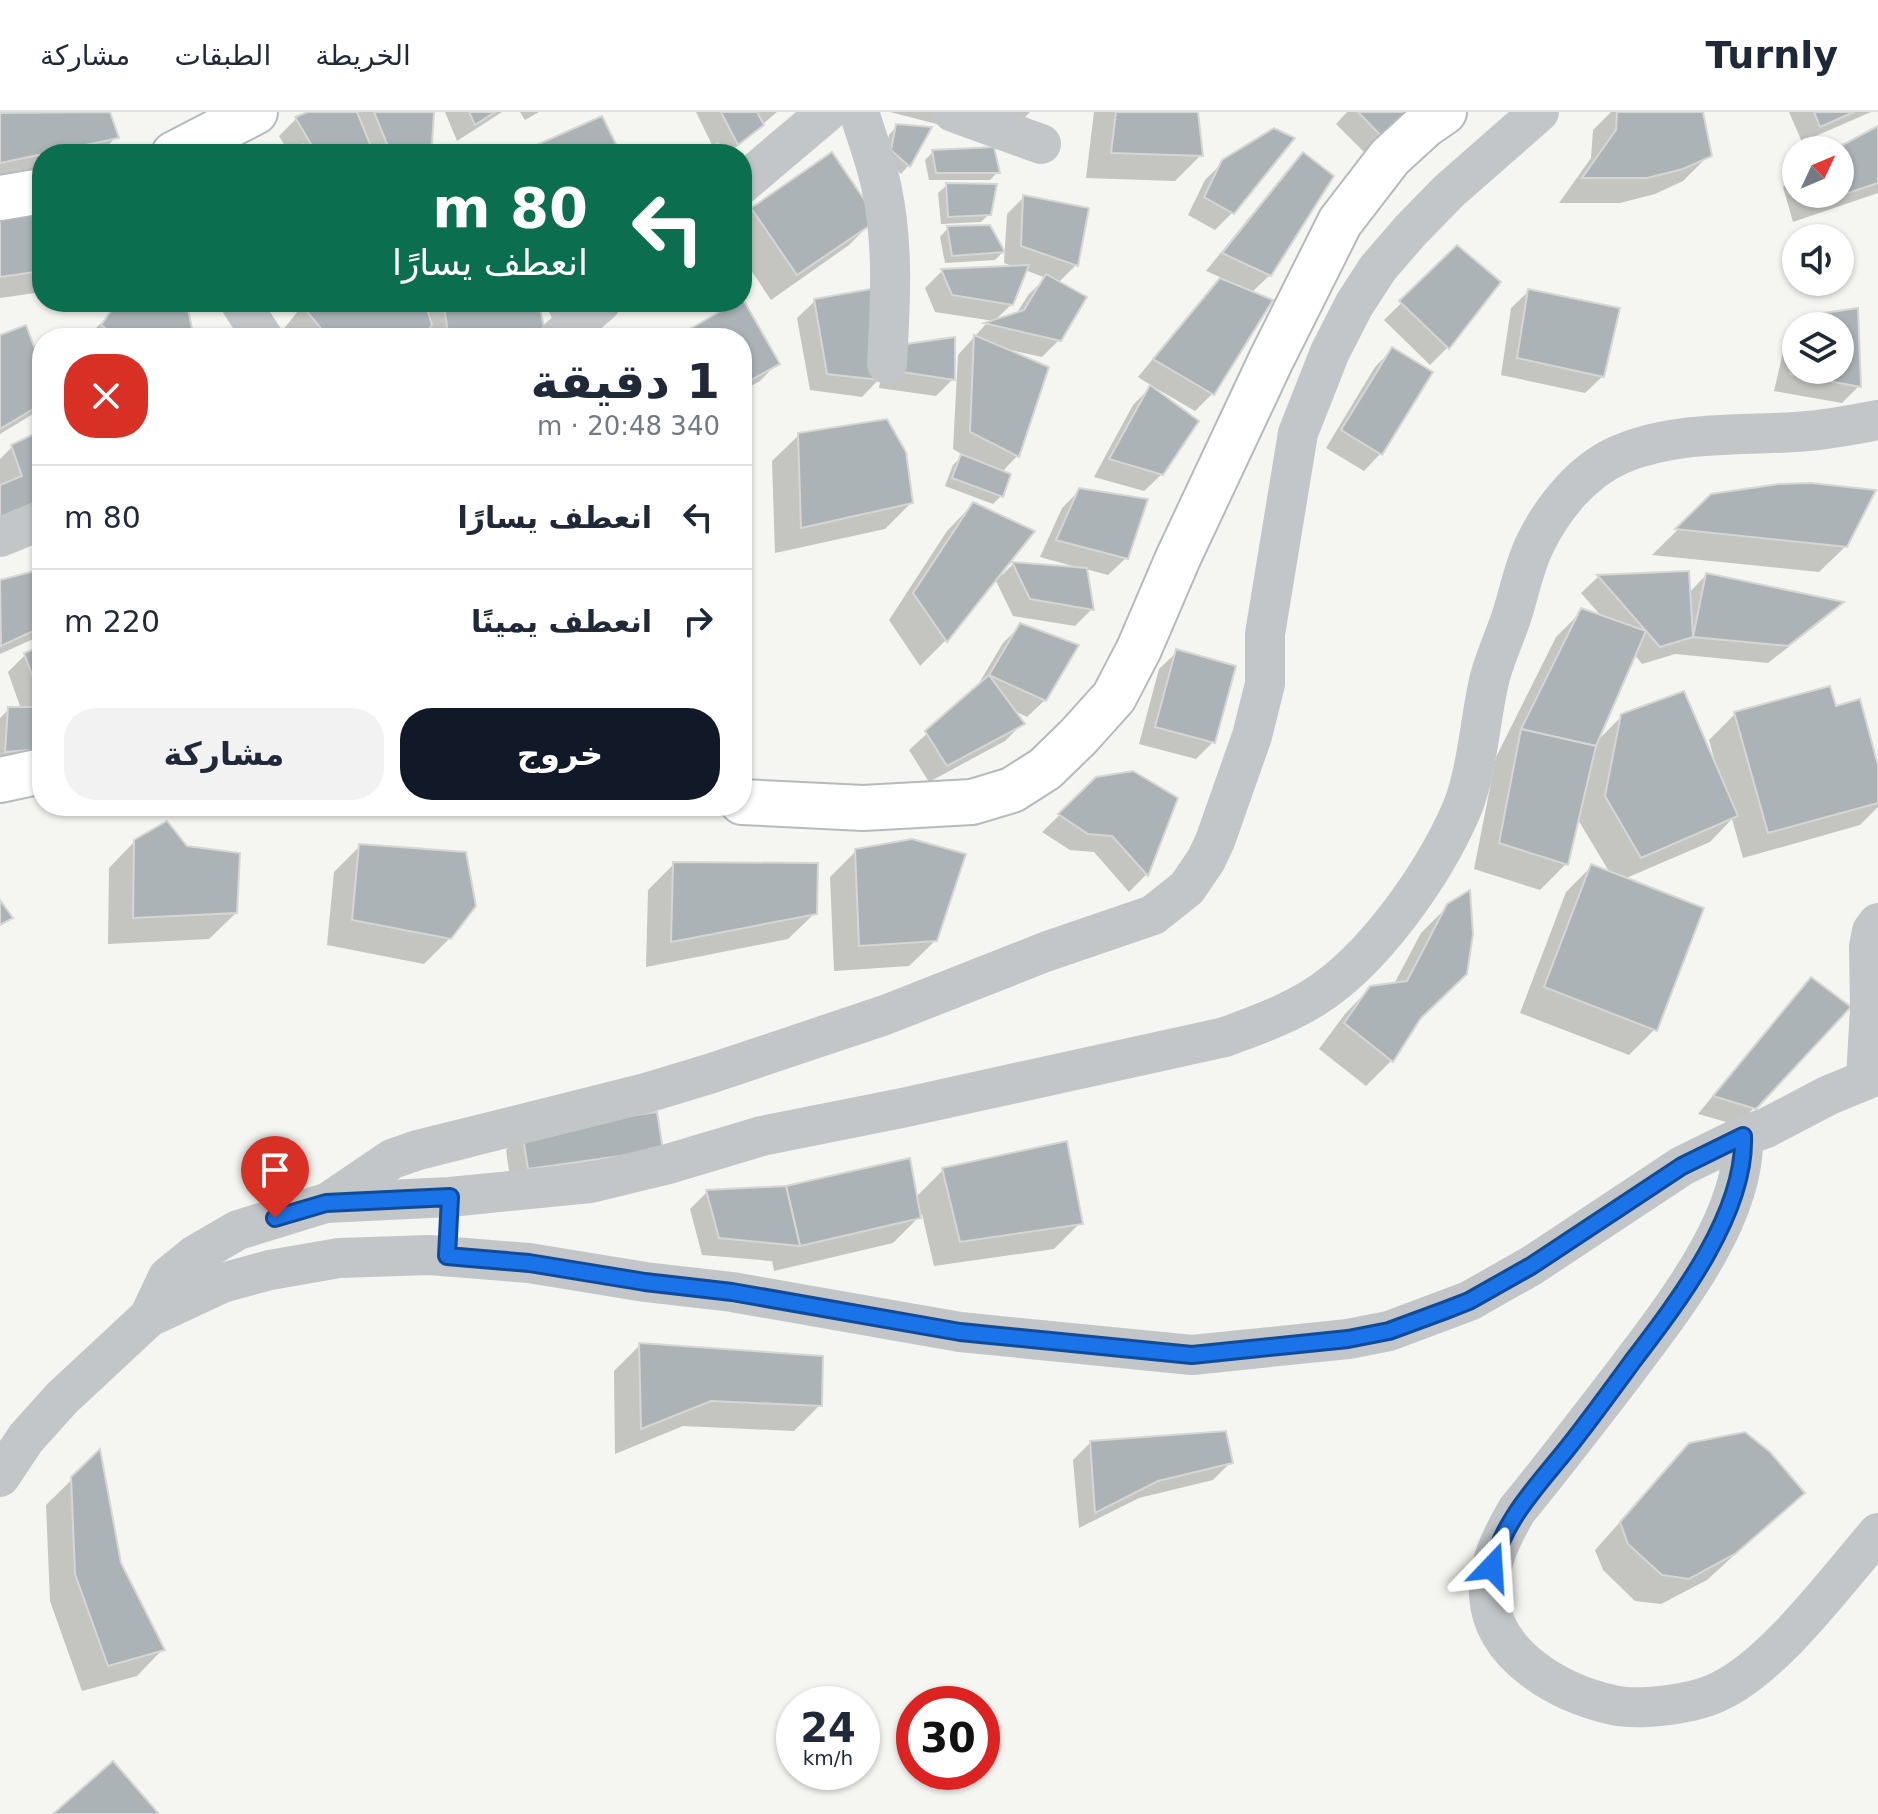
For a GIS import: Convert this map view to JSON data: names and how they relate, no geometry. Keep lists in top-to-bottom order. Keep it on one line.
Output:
{"north":"top right","page":{"header":"Turnly","nav":["الخريطة","الطبقات","مشاركة"],"turn":["80 m","انعطف يسارًا"],"heading":["1 دقيقة","340 m · 20:48"],"list":[{"name":"انعطف يسارًا","value":"80 m"},{"name":"انعطف يمينًا","value":"220 m"}],"buttons":["خروج","مشاركة"],"speed":"24 km/h","limit":"30"}}
